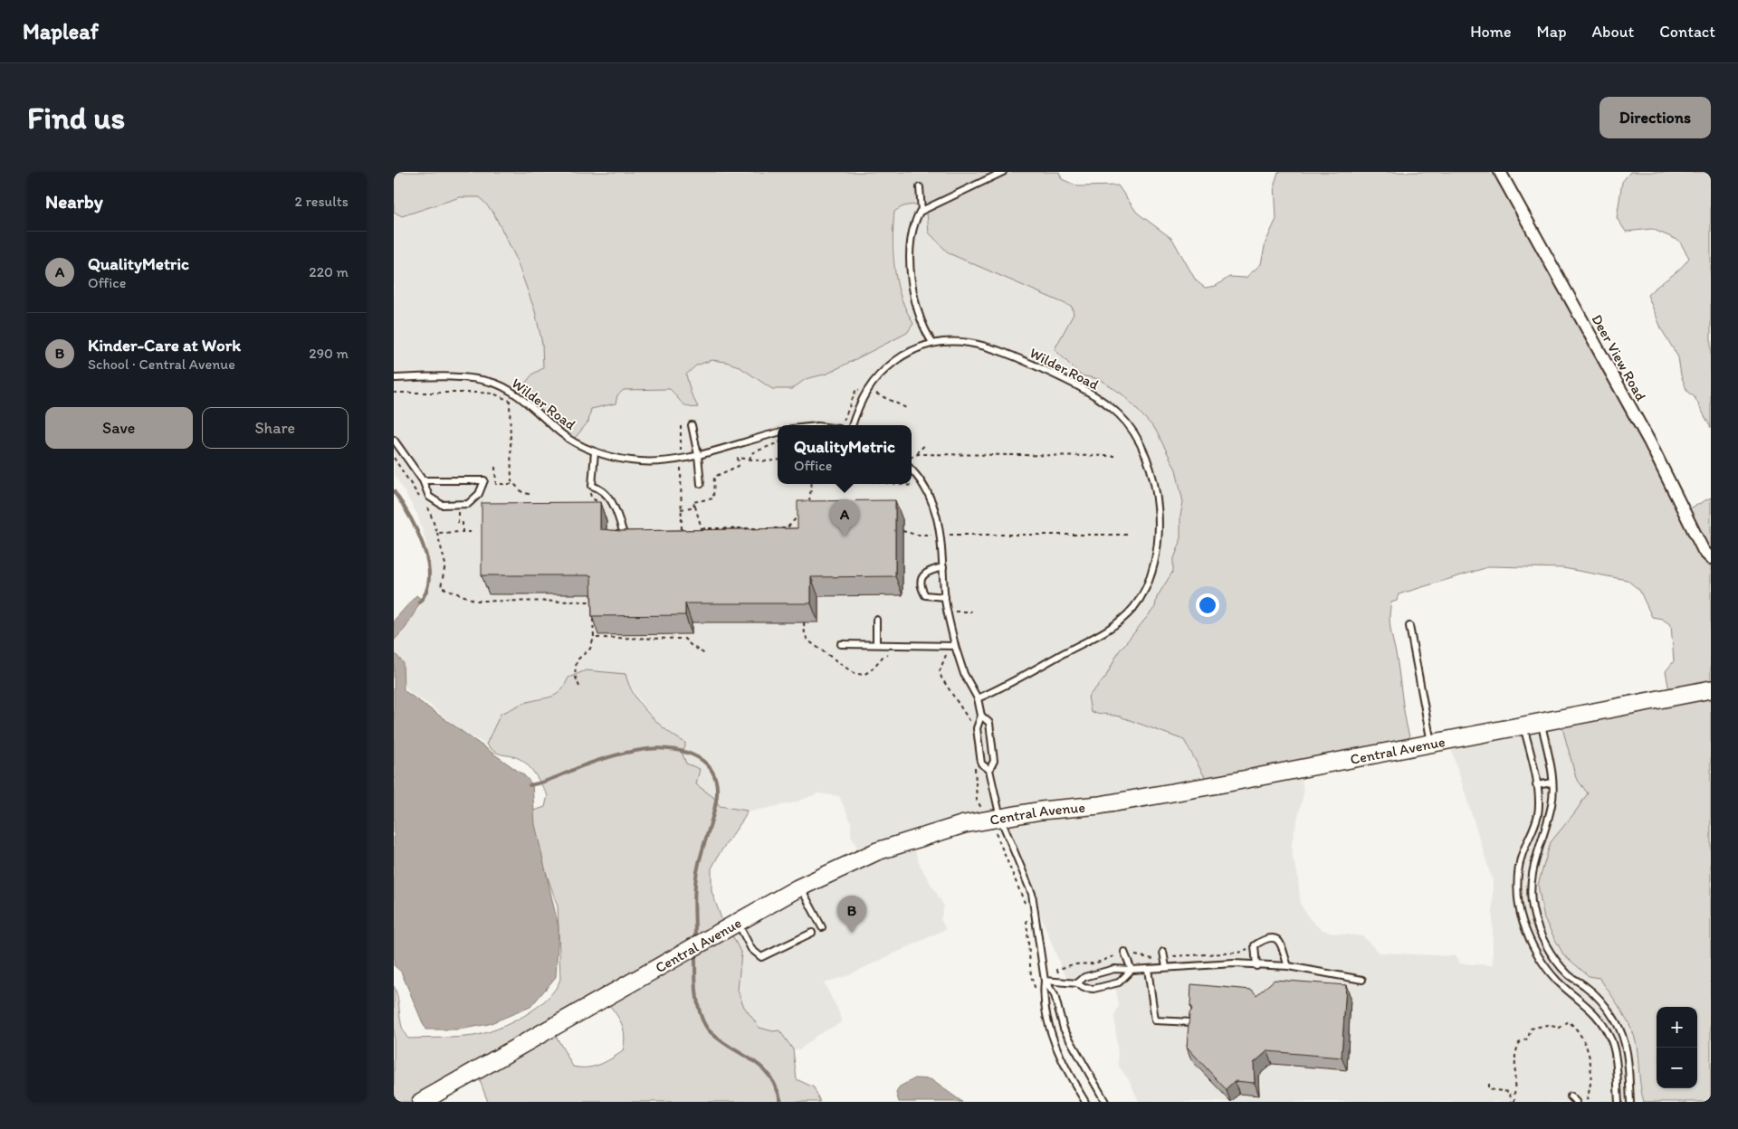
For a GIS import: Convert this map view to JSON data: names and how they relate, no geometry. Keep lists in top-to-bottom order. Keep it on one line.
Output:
{"streets":{"main road":["Central Avenue"],"street":["Deer View Road"],"lane":["Wilder Road"]},"page":{"header":"Mapleaf","nav":["Home","Map","About","Contact"],"buttons":["Directions",["Save","Share"]],"title":"Find us","heading":["Nearby","2 results"],"list":[{"mark":"A","name":"QualityMetric","note":"Office","value":"220 m"},{"mark":"B","name":"Kinder-Care at Work","note":"School · Central Avenue","value":"290 m"}],"popup":["QualityMetric","Office"],"pins":["A","B"],"map_buttons":["+","−"]}}
